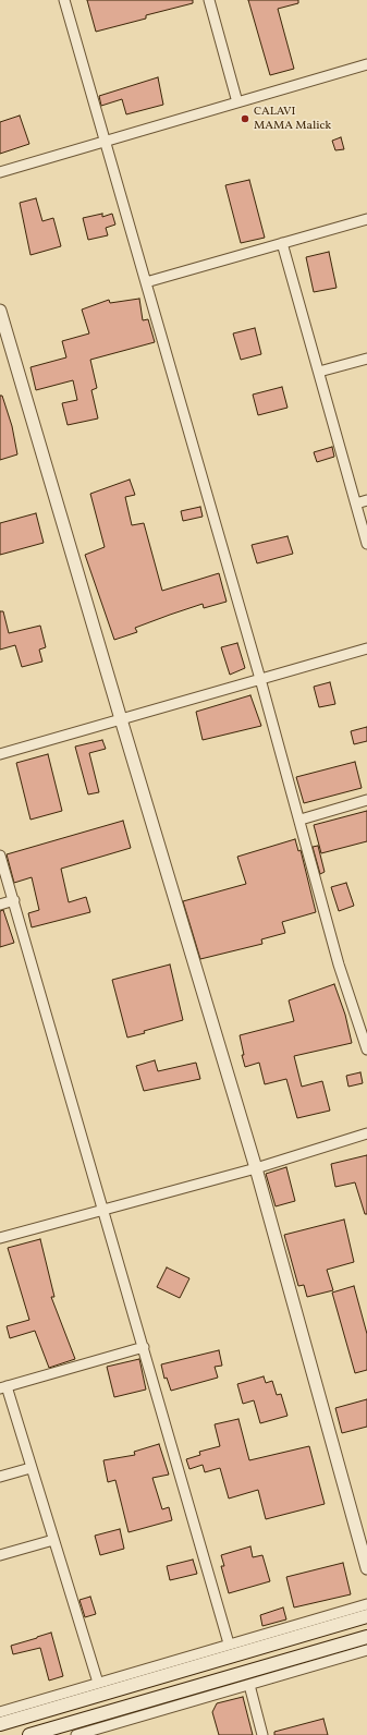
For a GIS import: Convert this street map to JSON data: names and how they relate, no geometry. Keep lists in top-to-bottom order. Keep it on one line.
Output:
{"places":["CALAVI MAMA Malick"]}
